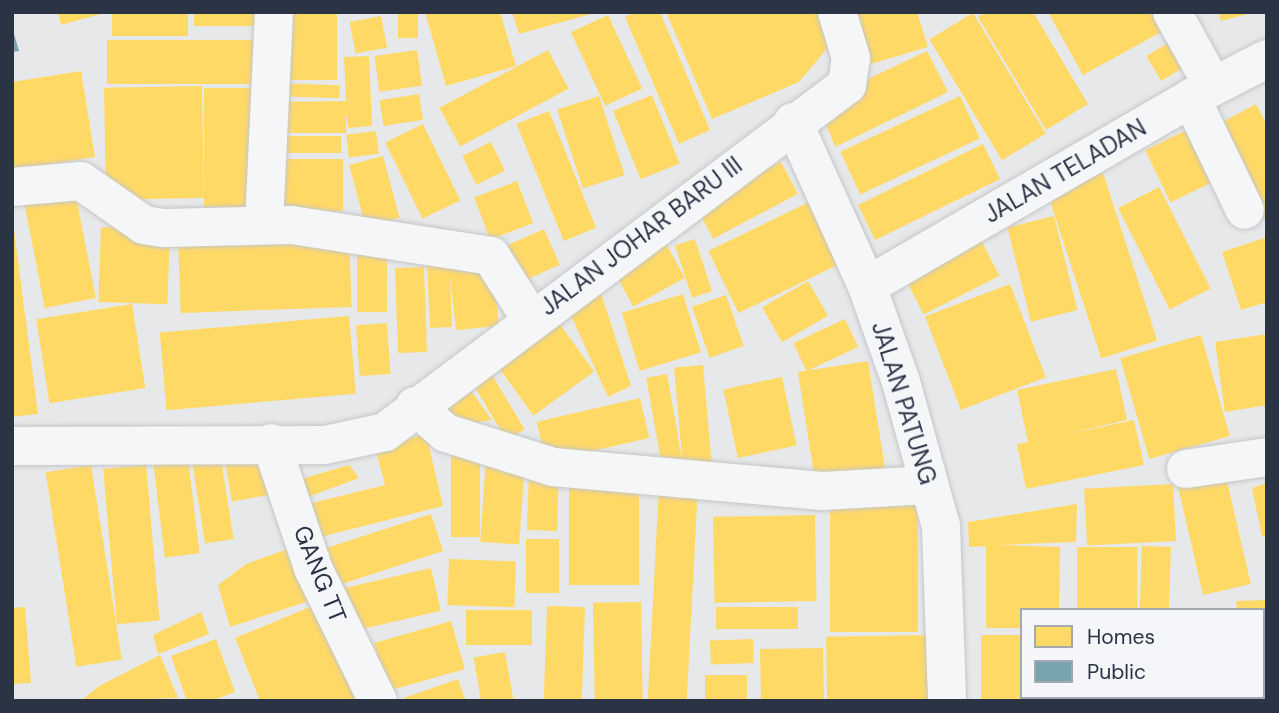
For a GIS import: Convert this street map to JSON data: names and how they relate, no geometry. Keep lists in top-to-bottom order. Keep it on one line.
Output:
{"streets":{"street":["JALAN TELADAN","JALAN JOHAR BARU III","JALAN PATUNG","GANG TT"]},"crossings":[["JALAN TELADAN","JALAN PATUNG"],["JALAN JOHAR BARU III","JALAN PATUNG"],["JALAN JOHAR BARU III","GANG TT"]],"legend":["Homes","Public"]}
